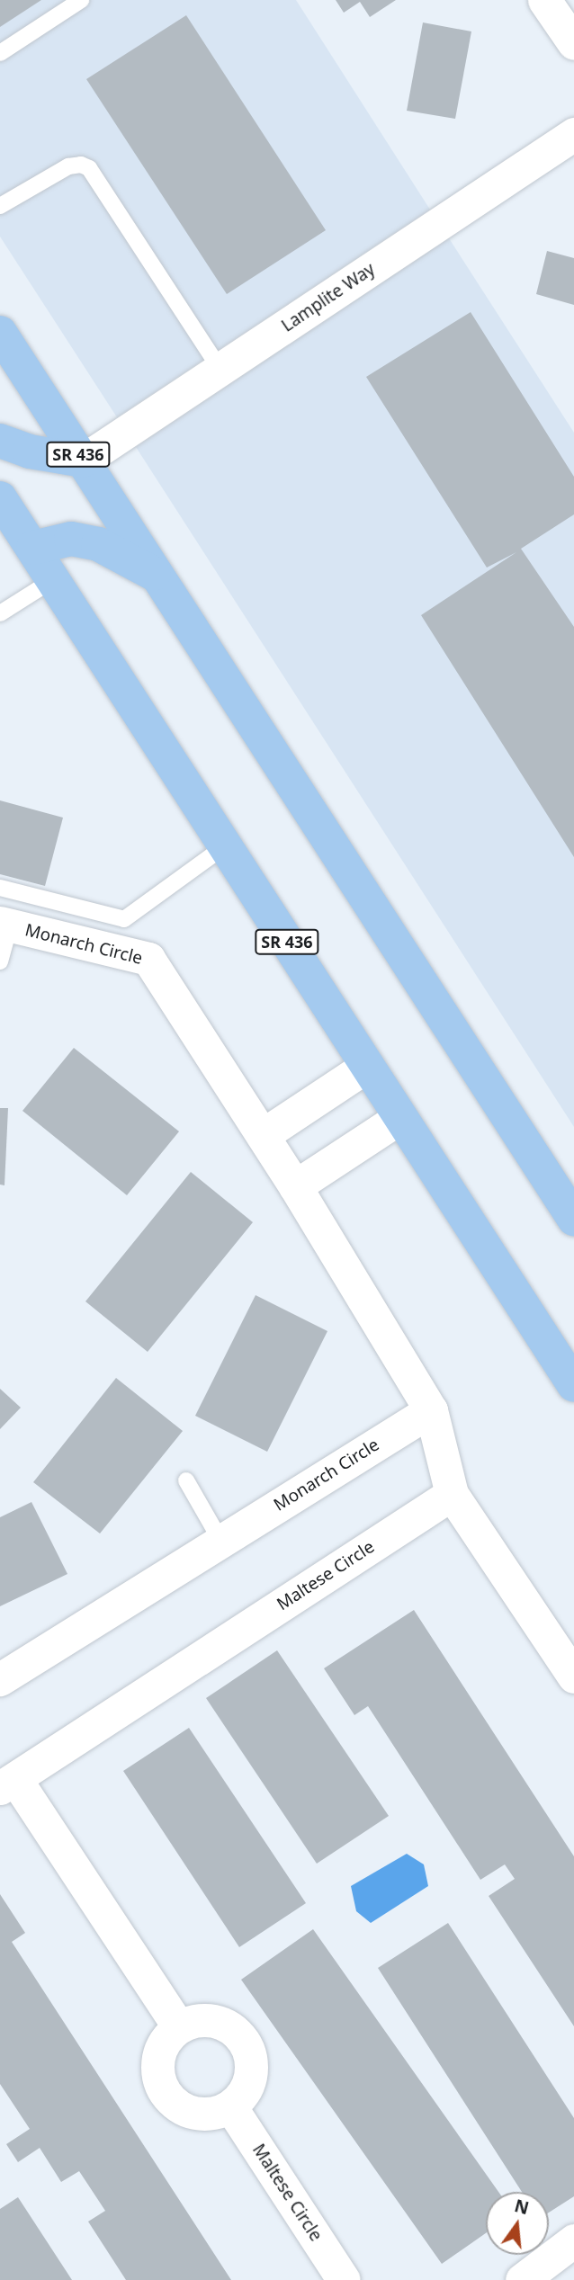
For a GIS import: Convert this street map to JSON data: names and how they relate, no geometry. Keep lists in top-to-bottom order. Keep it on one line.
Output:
{"streets":{"main road":["SR 436"],"street":["Lamplite Way","Monarch Circle","Maltese Circle"]},"crossings":[["Lamplite Way","SR 436"]],"north":"top"}
